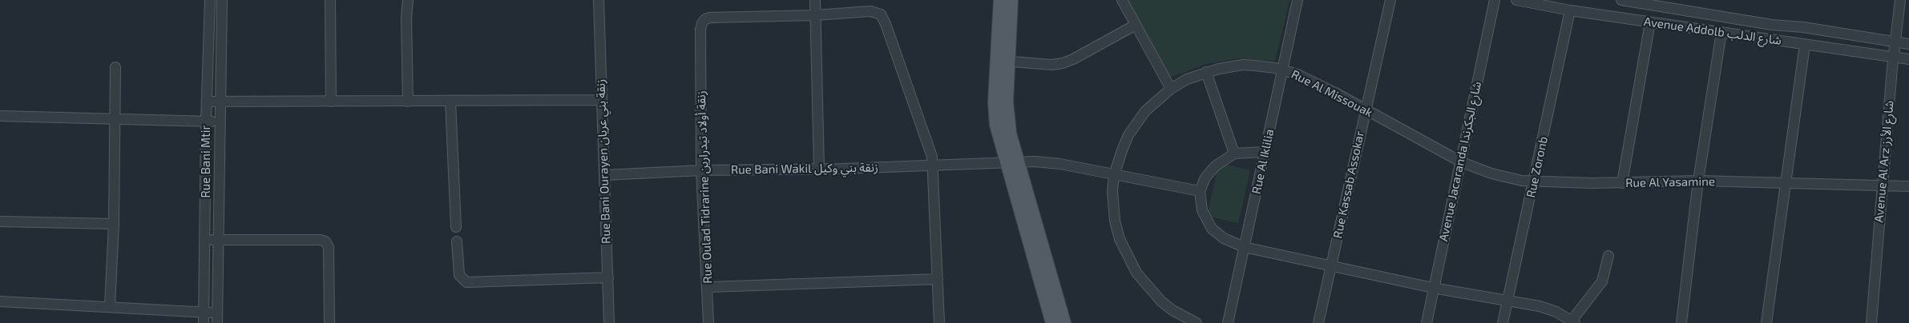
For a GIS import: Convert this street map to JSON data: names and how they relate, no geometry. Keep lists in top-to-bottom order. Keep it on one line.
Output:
{"streets":{"street":["Avenue Addolb شارع الدلب","Rue Al Missouak","Rue Bani Mtir","Rue Bani Ourayen زنقة بني عريان","Rue Al Iklilia","Avenue Jacaranda شارع الجكرندا","Avenue Al Arz شارع الأرز","Rue Zoronb","Rue Bani Wakil زنقة بني وكيل","Rue Al Yasamine","Rue Kassab Assokar","Rue Oulad Tidrarine زنقة أولاد تيدرارين"]},"crossings":[["Avenue Addolb شارع الدلب","Avenue Al Arz شارع الأرز"],["Avenue Addolb شارع الدلب","Rue Zoronb"],["Rue Al Missouak","Rue Al Iklilia"],["Rue Al Missouak","Avenue Jacaranda شارع الجكرندا"],["Rue Al Missouak","Rue Bani Wakil زنقة بني وكيل"],["Rue Al Missouak","Rue Al Yasamine"],["Rue Al Missouak","Rue Kassab Assokar"],["Rue Bani Ourayen زنقة بني عريان","Rue Bani Wakil زنقة بني وكيل"],["Avenue Jacaranda شارع الجكرندا","Rue Al Yasamine"],["Avenue Al Arz شارع الأرز","Rue Al Yasamine"],["Rue Zoronb","Rue Al Yasamine"],["Rue Bani Wakil زنقة بني وكيل","Rue Oulad Tidrarine زنقة أولاد تيدرارين"]]}
